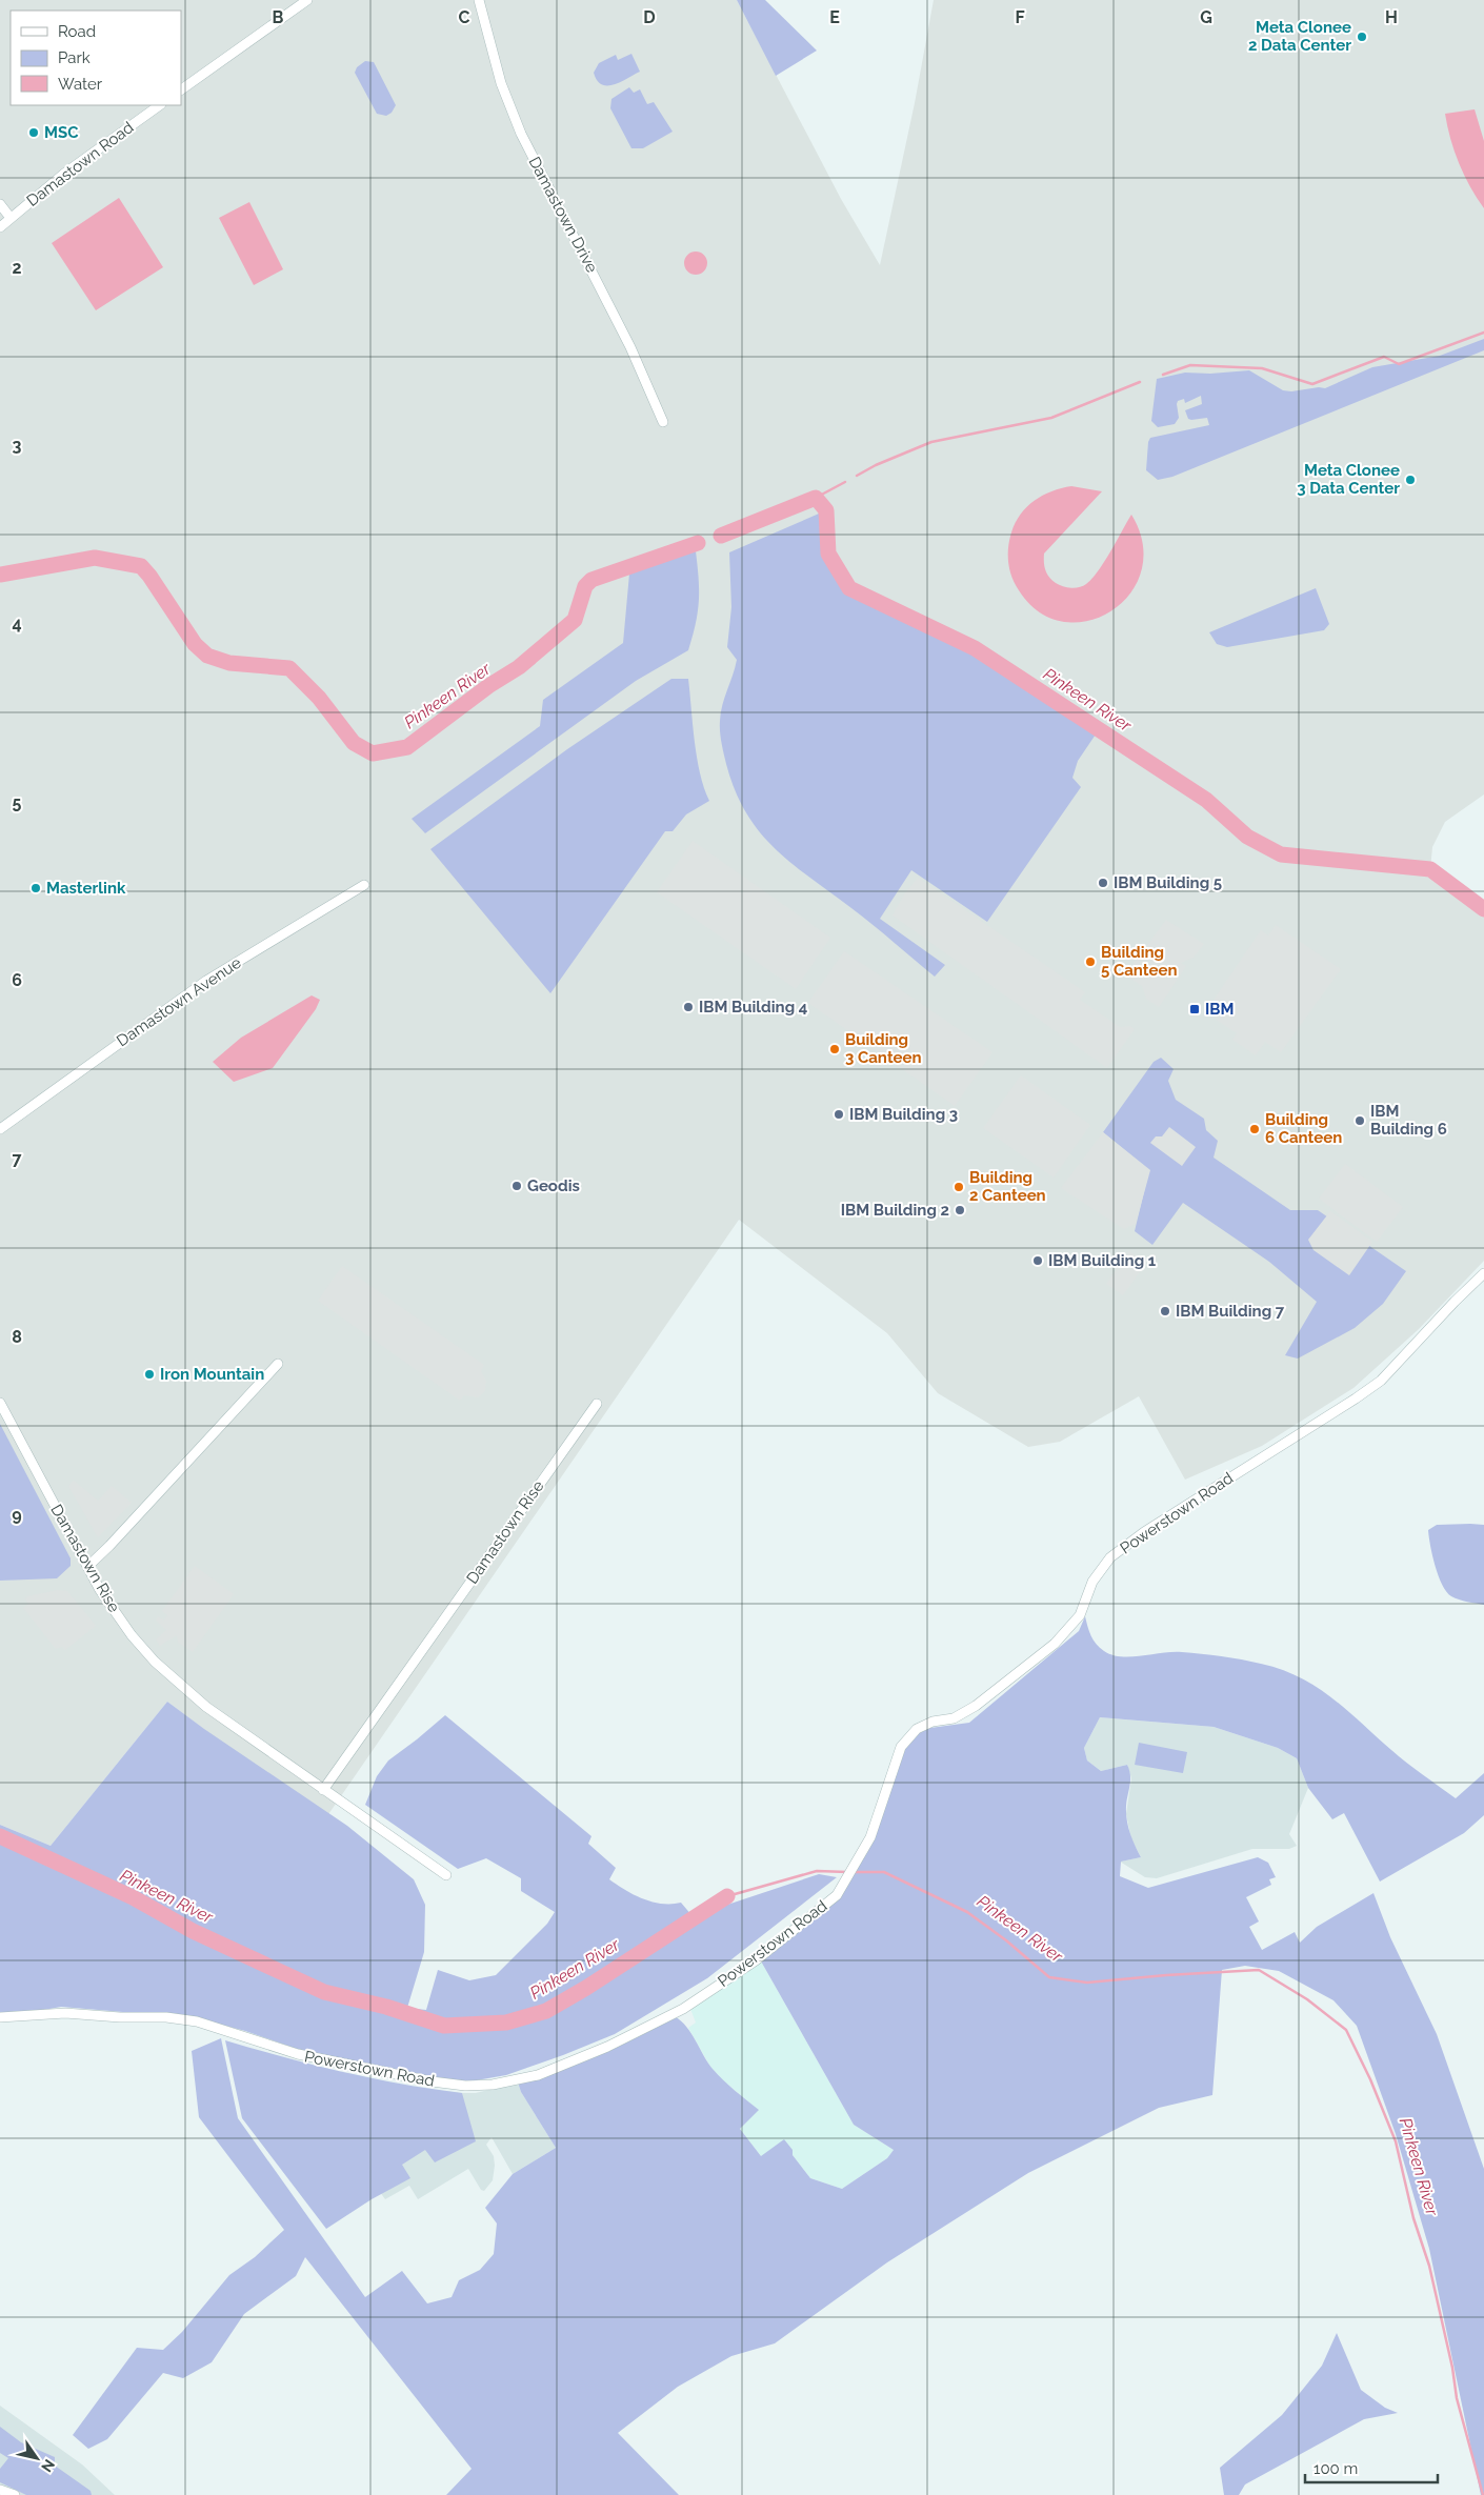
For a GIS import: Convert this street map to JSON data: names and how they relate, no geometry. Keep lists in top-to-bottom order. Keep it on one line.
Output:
{"streets":{"street":["Damastown Road","Damastown Drive","Damastown Avenue","Powerstown Road","Damastown Rise"]},"water":["Pinkeen River"],"places":{"other":["Meta Clonee 2 Data Center","MSC","Meta Clonee 3 Data Center","IBM Building 5","Masterlink","Building 5 Canteen","IBM Building 4","Building 3 Canteen","IBM Building 3","IBM Building 6","Building 6 Canteen","Geodis","Building 2 Canteen","IBM Building 2","IBM Building 1","IBM Building 7","Iron Mountain"],"transit":["IBM"]},"legend":["Road","Park","Water"],"scale_bar":"100 m","north":"bottom right","grid":{"columns":["B","C","D","E","F","G","H"],"rows":["2","3","4","5","6","7","8","9"]}}
